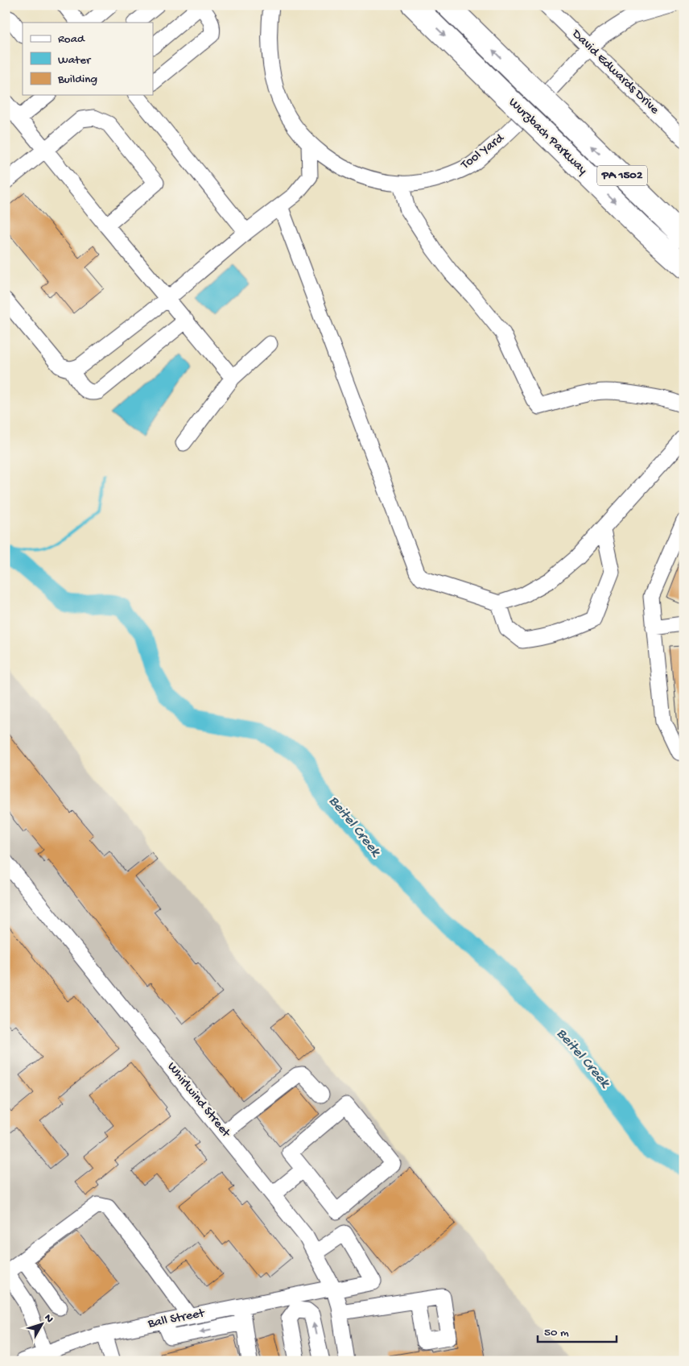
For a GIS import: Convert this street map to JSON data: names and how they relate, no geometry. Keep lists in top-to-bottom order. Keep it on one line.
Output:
{"streets":{"highway":["Wurzbach Parkway","PA 1502"],"street":["David Edwards Drive","Tool Yard","Whirlwind Street","Ball Street"]},"crossings":[["David Edwards Drive","Tool Yard"],["Whirlwind Street","Ball Street"]],"water":["Beitel Creek"],"legend":["Road","Water","Building"],"scale_bar":"50 m","north":"top right"}
